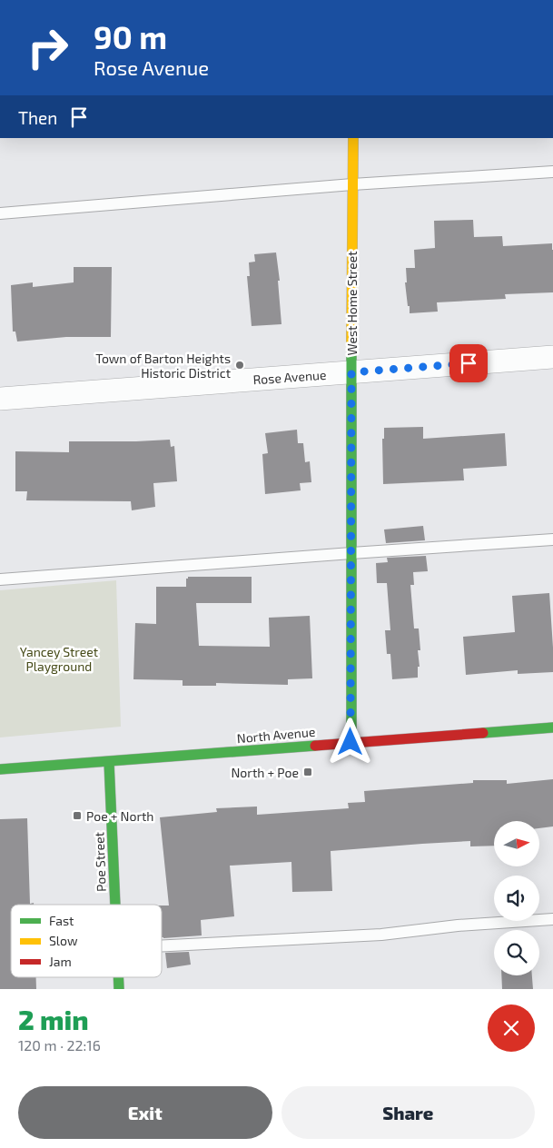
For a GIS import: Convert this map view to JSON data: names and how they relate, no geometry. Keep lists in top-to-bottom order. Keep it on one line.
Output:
{"streets":{"street":["West Home Street","Rose Avenue","North Avenue","Poe Street"]},"crossings":[["West Home Street","Rose Avenue"],["West Home Street","North Avenue"],["North Avenue","Poe Street"]],"parks":["Yancey Street Playground"],"places":{"other":["Town of Barton Heights Historic District"],"transit":["North + Poe","Poe + North"]},"legend":["Fast","Slow","Jam"],"north":"right","page":{"turn":["90 m","Rose Avenue"],"then":"Then","heading":["2 min","120 m · 22:16"],"buttons":["Exit","Share"]}}
